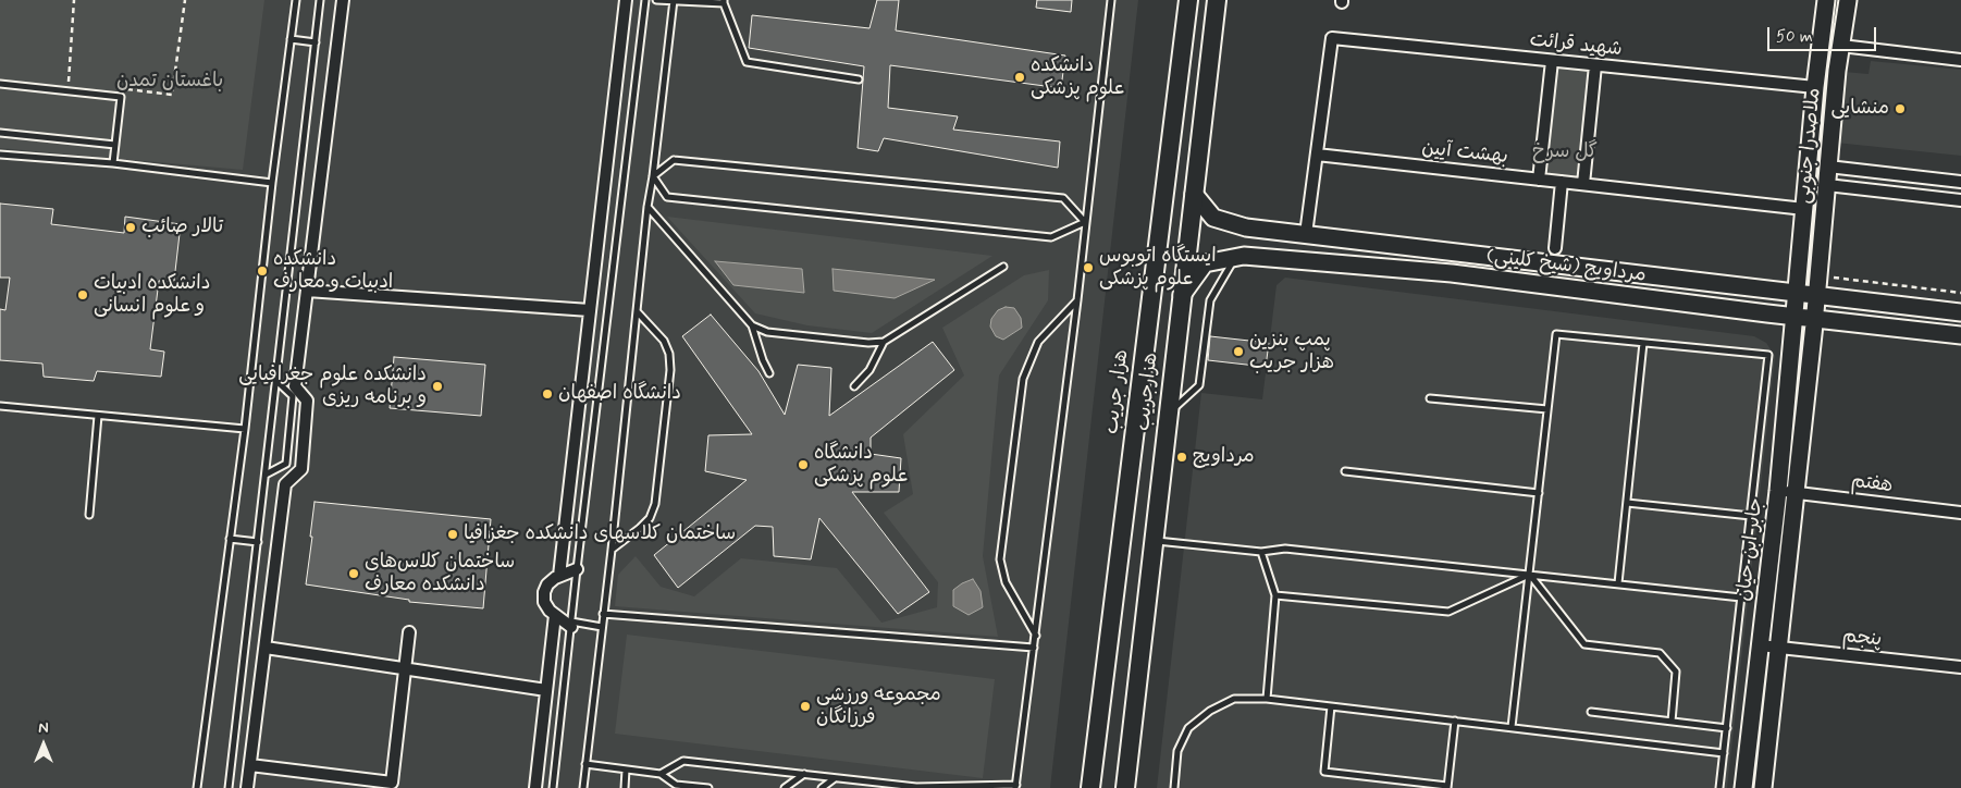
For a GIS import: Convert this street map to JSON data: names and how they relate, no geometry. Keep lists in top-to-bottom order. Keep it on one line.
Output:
{"streets":{"main road":["ملاصدرا جنوبی","مرداویج (شیخ کلینی)","هزار جریب","هزارجریب","جابر ابن حیان"],"street":["شهید قرائت","بهشت آیین","هفتم","پنجم"]},"crossings":[["شهید قرائت","ملاصدرا جنوبی"],["شهید قرائت","بهشت آیین"],["ملاصدرا جنوبی","بهشت آیین"],["ملاصدرا جنوبی","مرداویج (شیخ کلینی)"],["ملاصدرا جنوبی","جابر ابن حیان"],["مرداویج (شیخ کلینی)","هزارجریب"],["مرداویج (شیخ کلینی)","جابر ابن حیان"],["هفتم","جابر ابن حیان"],["جابر ابن حیان","پنجم"]],"parks":["باغستان تمدن","گل سرخ"],"places":["دانشکده علوم پزشکی","منشایی","تالار صائب","ایستگاه اتوبوس علوم پزشکی","دانشکده ادبیات و معارف","دانشکده ادبیات و علوم انسانی","پمپ بنزین هزار جریب","دانشکده علوم جغرافیایی و برنامه ریزی","دانشگاه اصفهان","مرداویج","دانشگاه علوم پزشکی","ساختمان کلاسهای دانشکده جغزافیا","ساختمان کلاس‌های دانشکده معارف","مجموعه ورزشی فرزانگان"],"scale_bar":"50 m","north":"top"}
